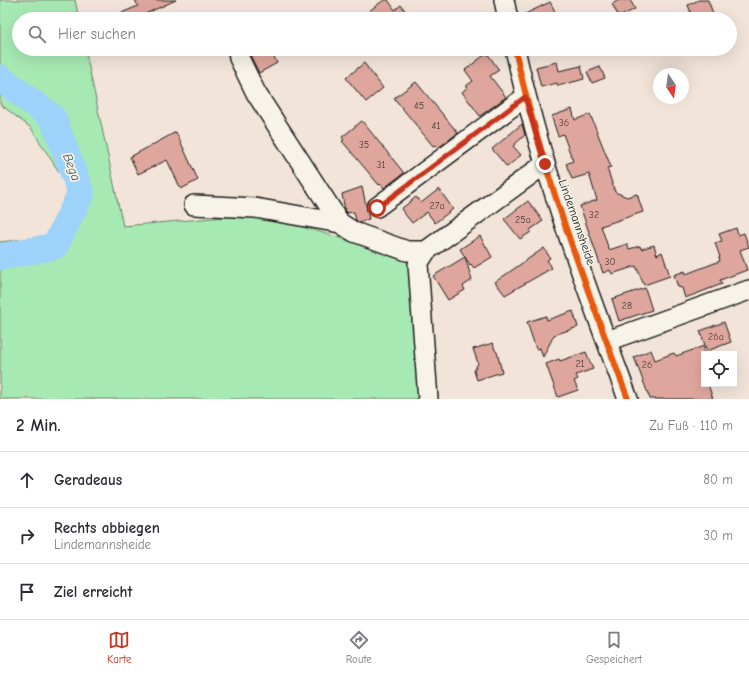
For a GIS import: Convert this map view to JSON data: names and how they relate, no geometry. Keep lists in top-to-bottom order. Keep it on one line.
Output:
{"streets":{"street":["Lindemannsheide"]},"water":["Bega"],"house_numbers":["45","36","41","35","31","27a","32","25a","30","28","26a","21","26"],"north":"bottom","page":{"search":"Hier suchen","heading":["2 Min.","Zu Fuß · 110 m"],"list":[["Geradeaus","80 m"],["Rechts abbiegen","Lindemannsheide","30 m"],"Ziel erreicht"],"nav":["Karte","Route","Gespeichert"]}}
